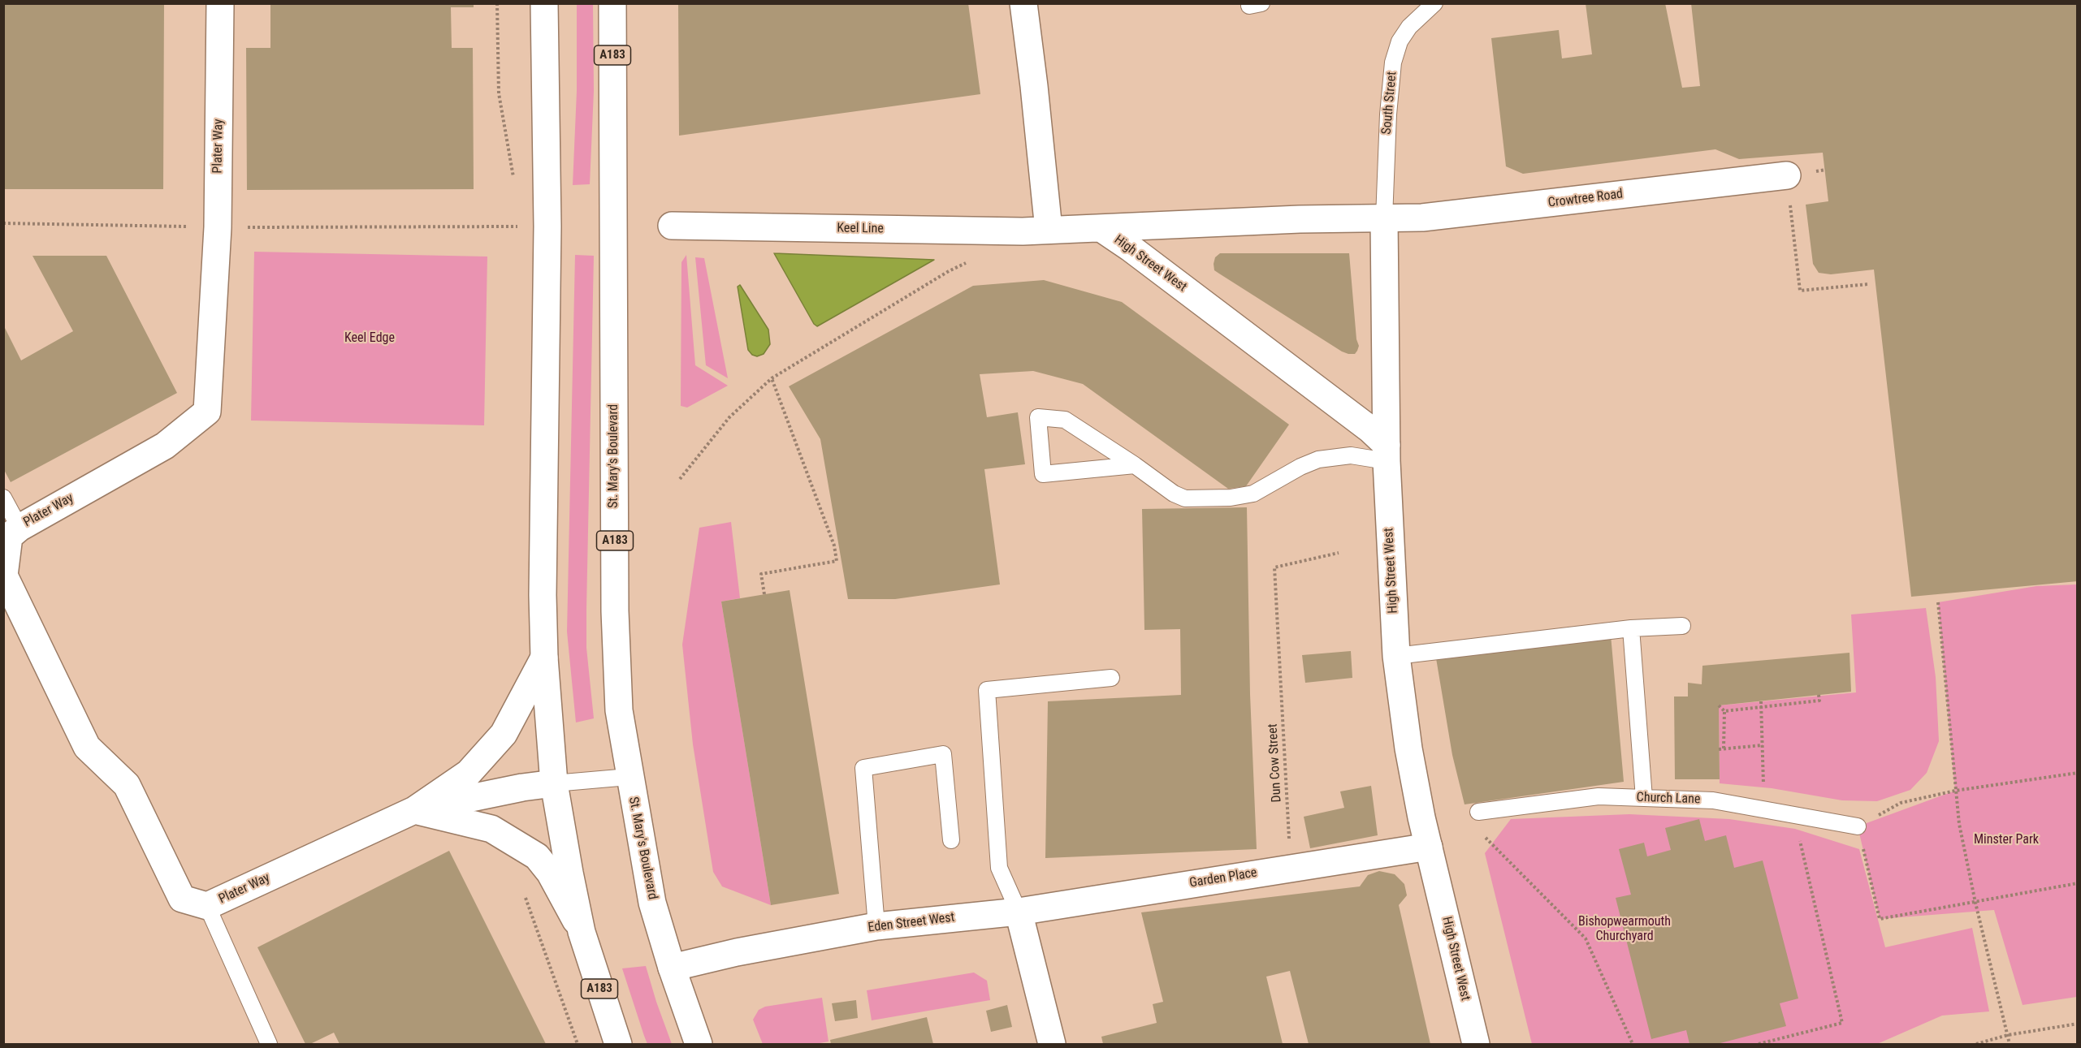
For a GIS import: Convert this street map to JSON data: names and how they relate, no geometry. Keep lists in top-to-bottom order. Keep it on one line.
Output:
{"streets":{"main road":["A183","Plater Way","Crowtree Road","Keel Line","High Street West","St. Mary's Boulevard","Garden Place","Eden Street West"],"lane":["South Street","Church Lane"],"path":["Dun Cow Street"]},"crossings":[["South Street","Crowtree Road"],["Crowtree Road","Keel Line"],["Crowtree Road","High Street West"],["Keel Line","High Street West"],["High Street West","Garden Place"],["St. Mary's Boulevard","Eden Street West"],["Dun Cow Street","Garden Place"],["Garden Place","Eden Street West"]],"parks":["Keel Edge","Minster Park","Bishopwearmouth Churchyard"]}
